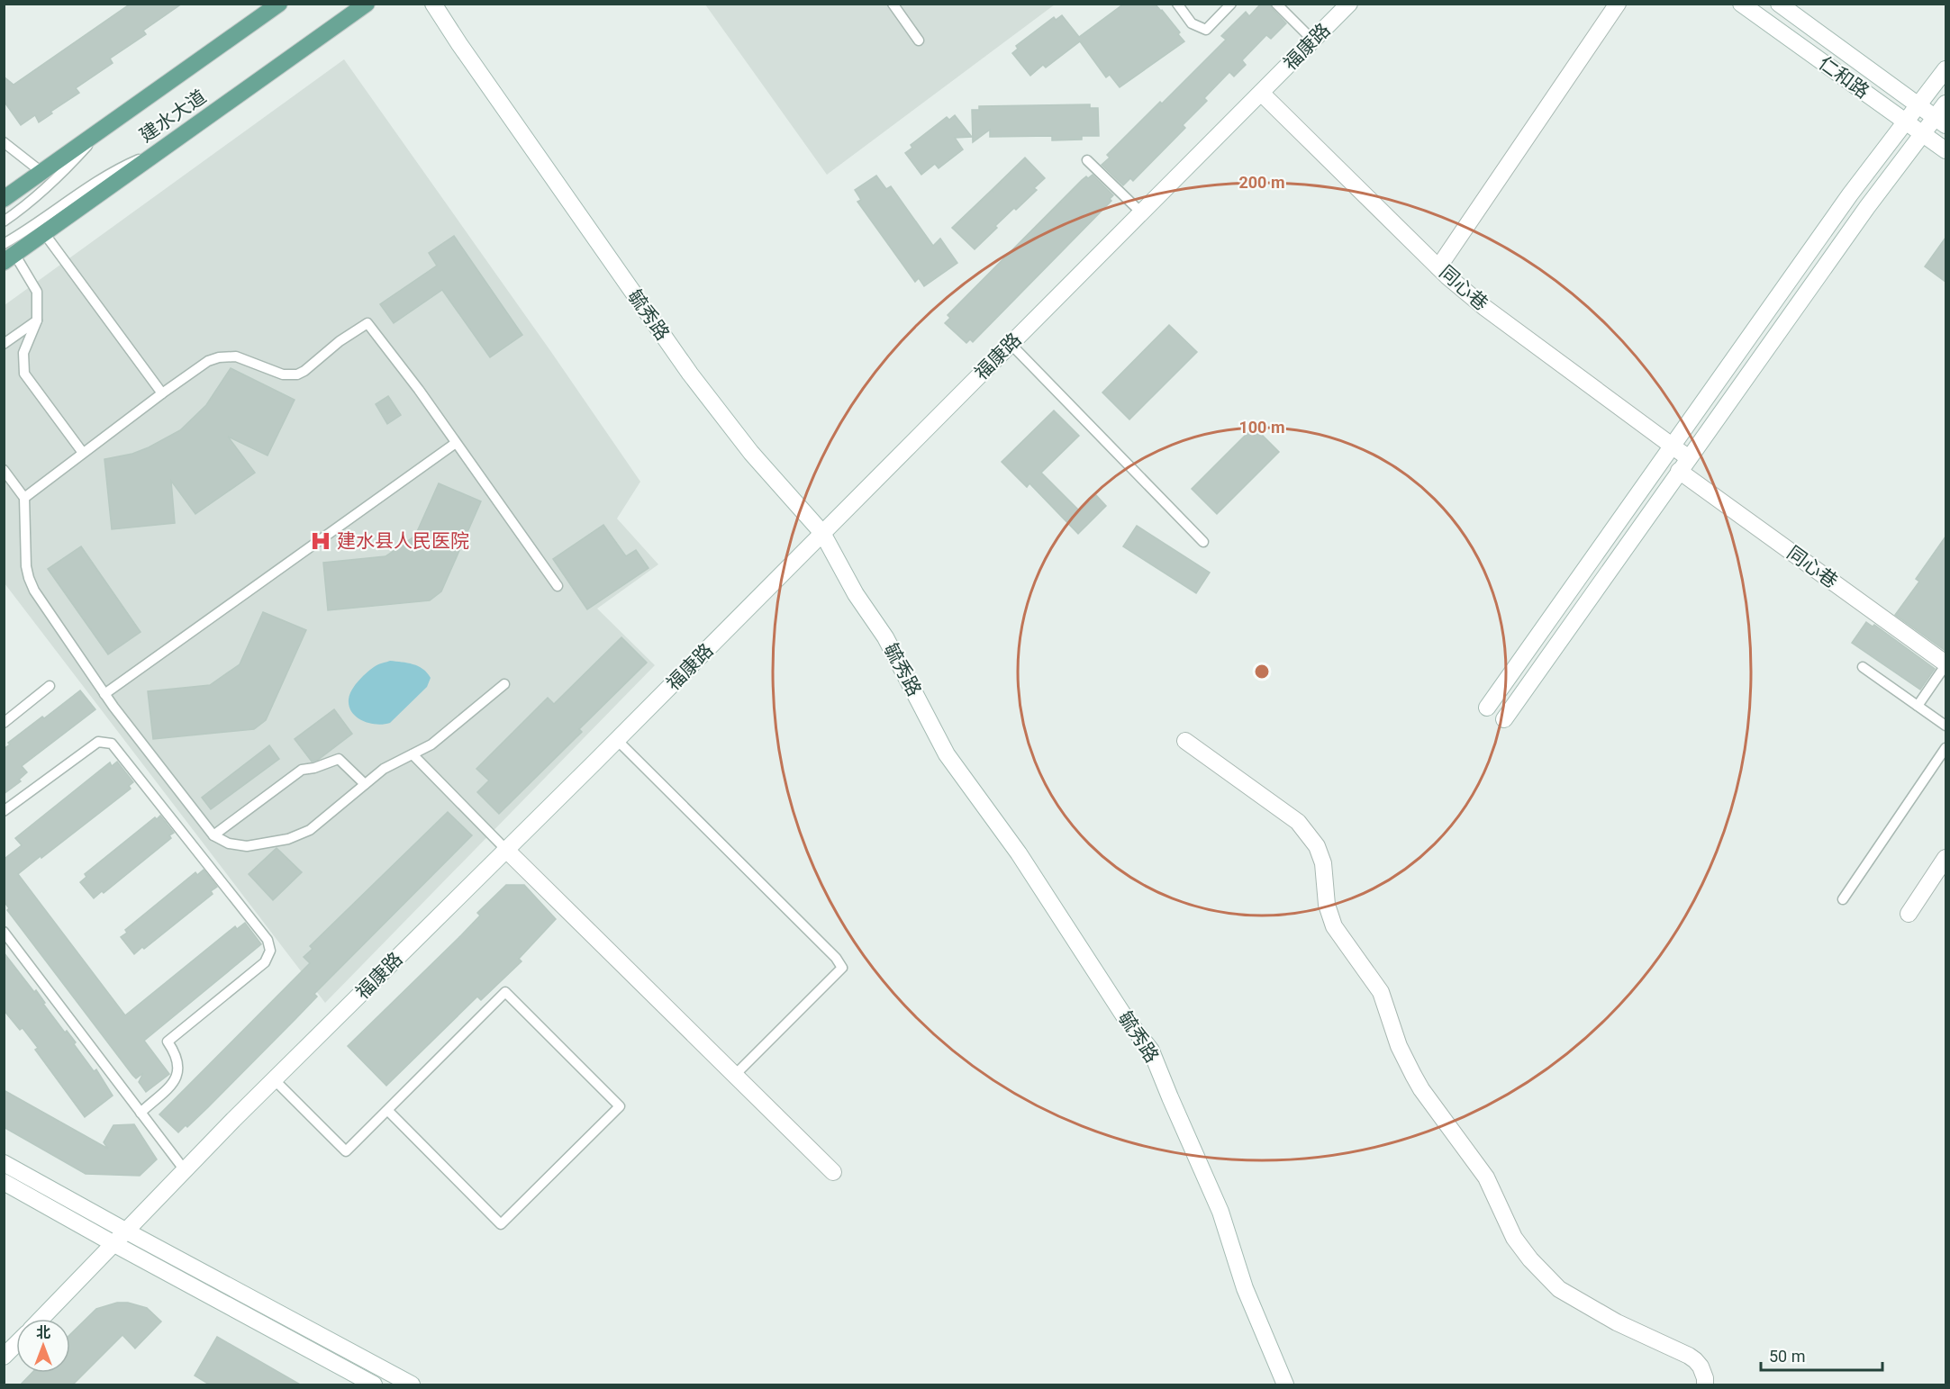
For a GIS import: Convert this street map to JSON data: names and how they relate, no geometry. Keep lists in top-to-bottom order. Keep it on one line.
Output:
{"streets":{"main road":["建水大道"],"street":["福康路","仁和路","同心巷","毓秀路"]},"crossings":[["福康路","同心巷"],["福康路","毓秀路"]],"places":{"hospital":["建水县人民医院"]},"scale_bar":"50 m","north":"top","rings":["200 m","100 m"]}
